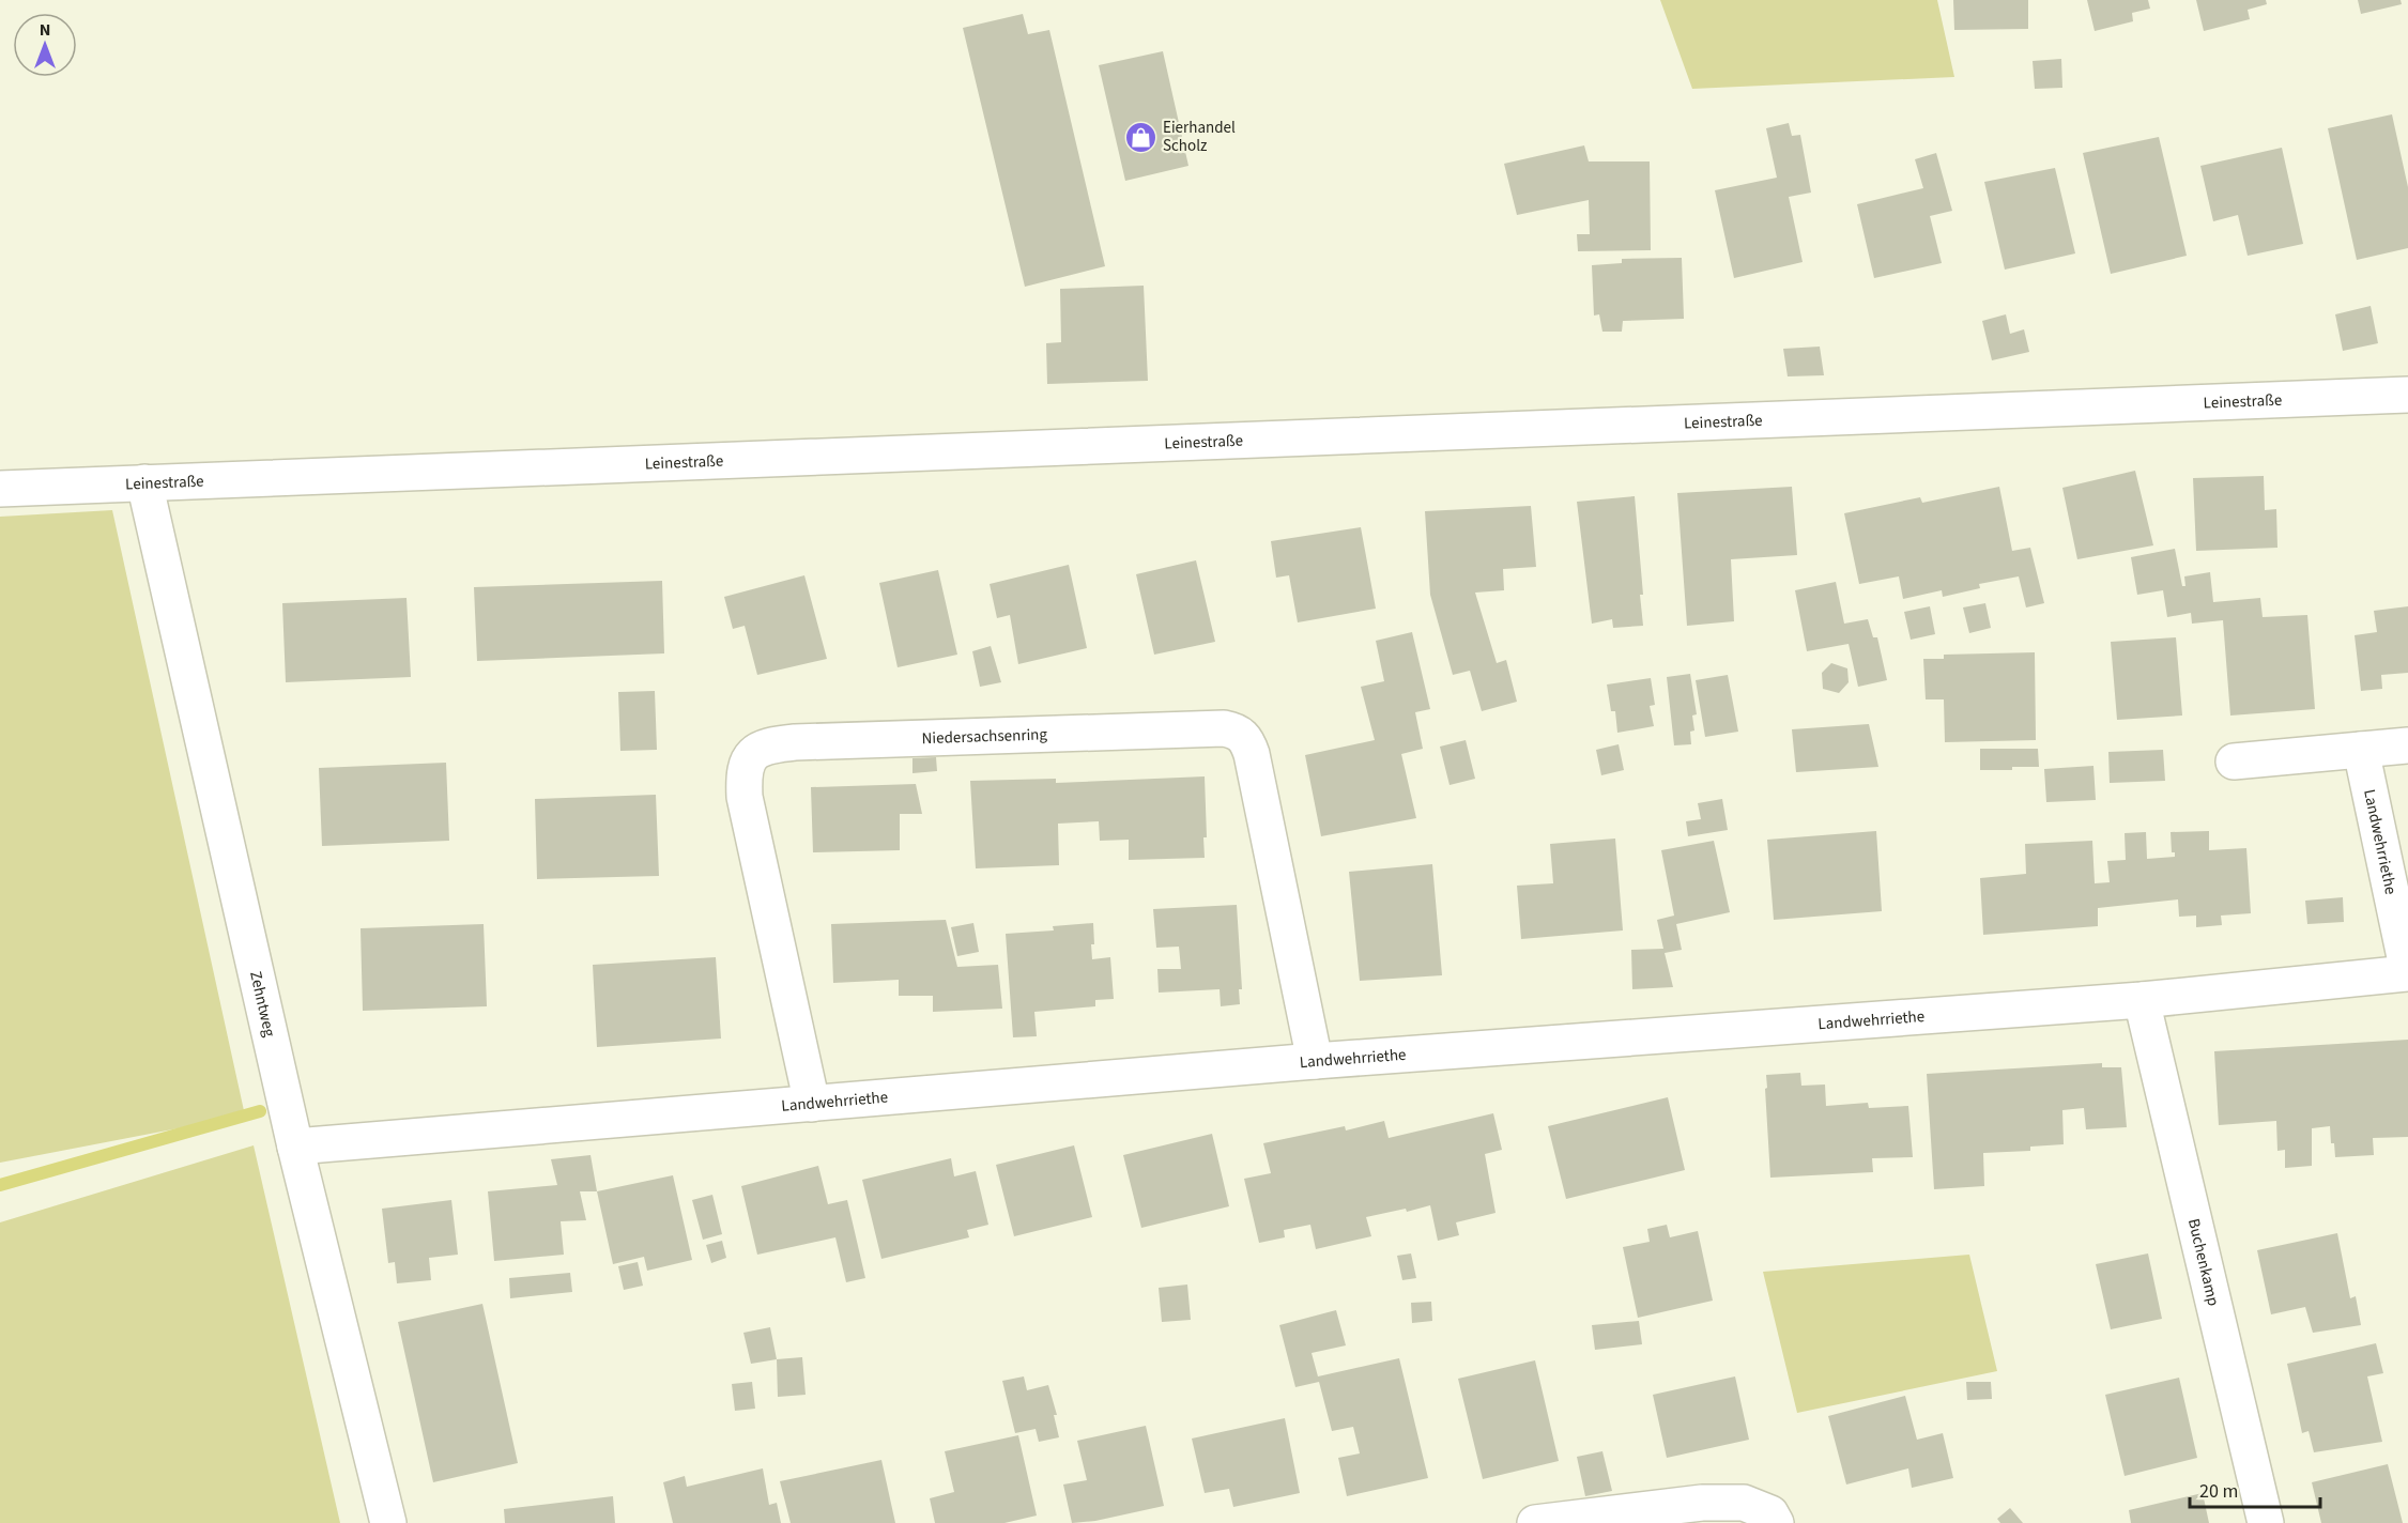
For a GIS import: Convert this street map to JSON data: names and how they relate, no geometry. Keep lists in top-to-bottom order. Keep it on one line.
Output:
{"streets":{"street":["Leinestraße","Niedersachsenring","Landwehrriethe","Zehntweg","Buchenkamp"]},"crossings":[["Leinestraße","Zehntweg"],["Niedersachsenring","Landwehrriethe"],["Landwehrriethe","Zehntweg"],["Landwehrriethe","Buchenkamp"]],"places":{"shop":["Eierhandel Scholz"]},"scale_bar":"20 m","north":"top"}
